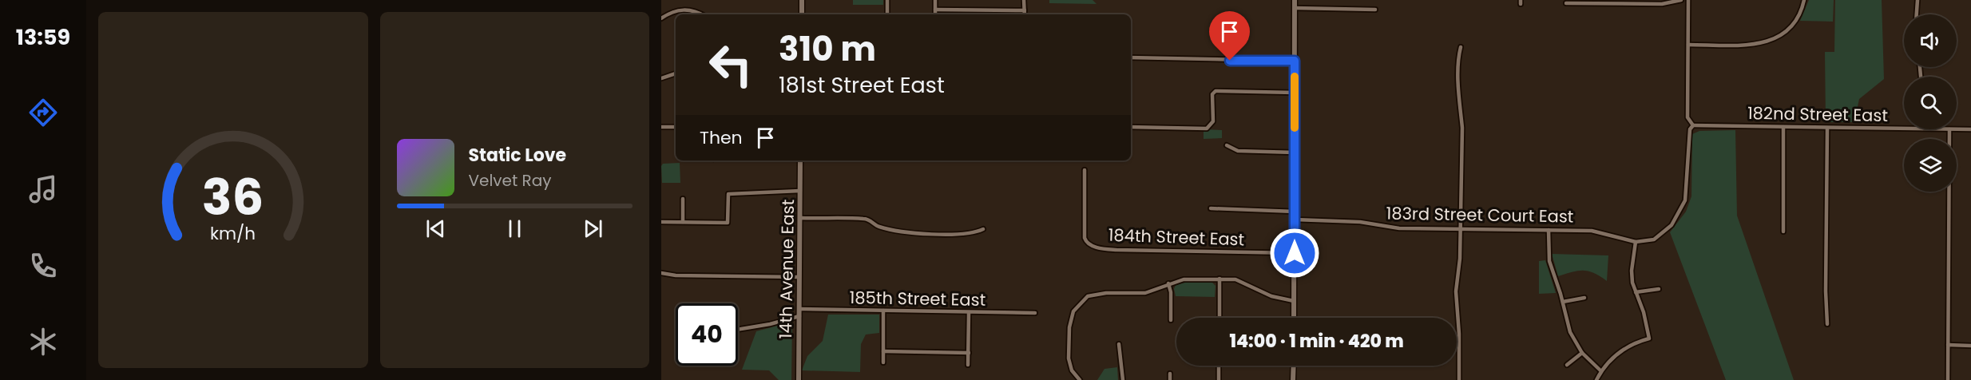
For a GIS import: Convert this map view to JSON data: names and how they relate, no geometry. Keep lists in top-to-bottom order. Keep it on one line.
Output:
{"streets":{"street":["182nd Street East","183rd Street Court East","184th Street East","14th Avenue East","185th Street East"]},"crossings":[["14th Avenue East","185th Street East"]],"page":{"tabs":"13:59","turn":["310 m","181st Street East"],"then":"Then","song":["Static Love","Velvet Ray"],"limit":"40","trip":"14:00 · 1 min · 420 m","gauge":["36","km/h"]}}
